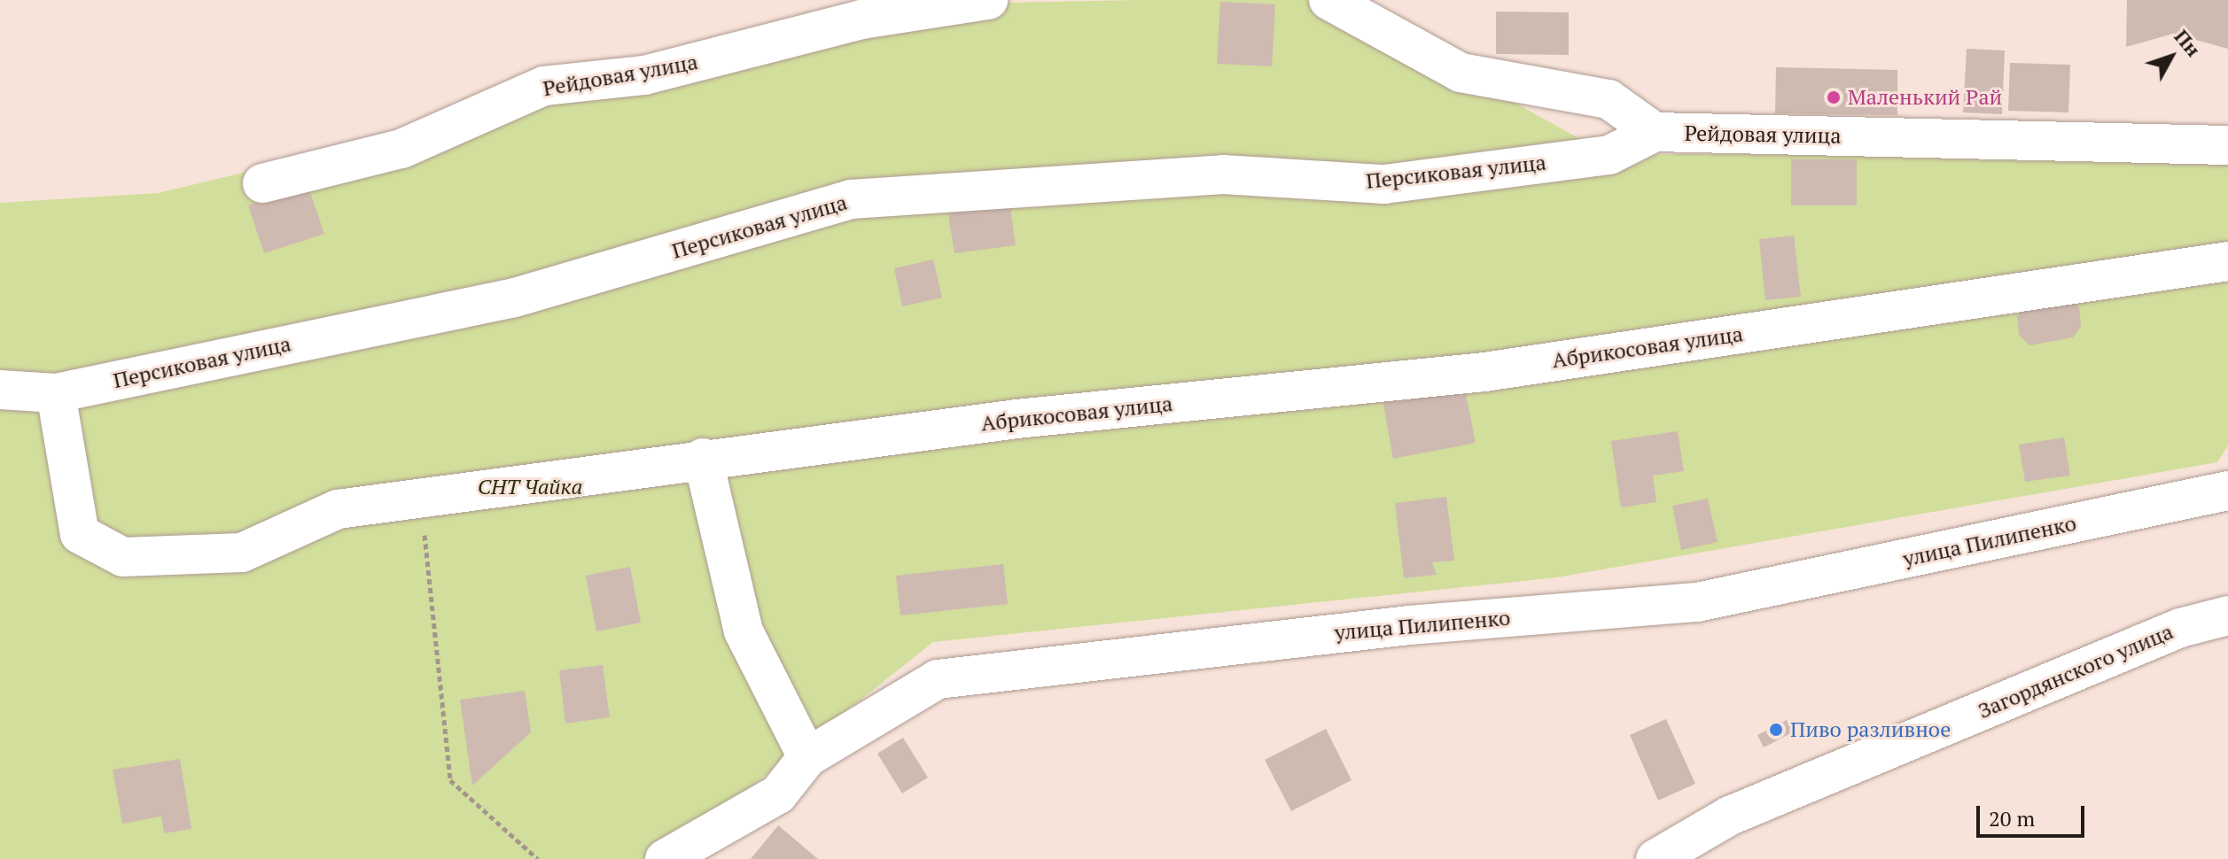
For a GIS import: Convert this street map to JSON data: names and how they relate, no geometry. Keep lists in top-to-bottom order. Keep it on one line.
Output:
{"streets":{"street":["Рейдовая улица","Персиковая улица","Абрикосовая улица","улица Пилипенко","Загордянского улица"]},"crossings":[["Рейдовая улица","Персиковая улица"],["Персиковая улица","Абрикосовая улица"]],"parks":["СНТ Чайка"],"places":["Маленький Рай","Пиво разливное"],"scale_bar":"20 m","north":"top right"}
